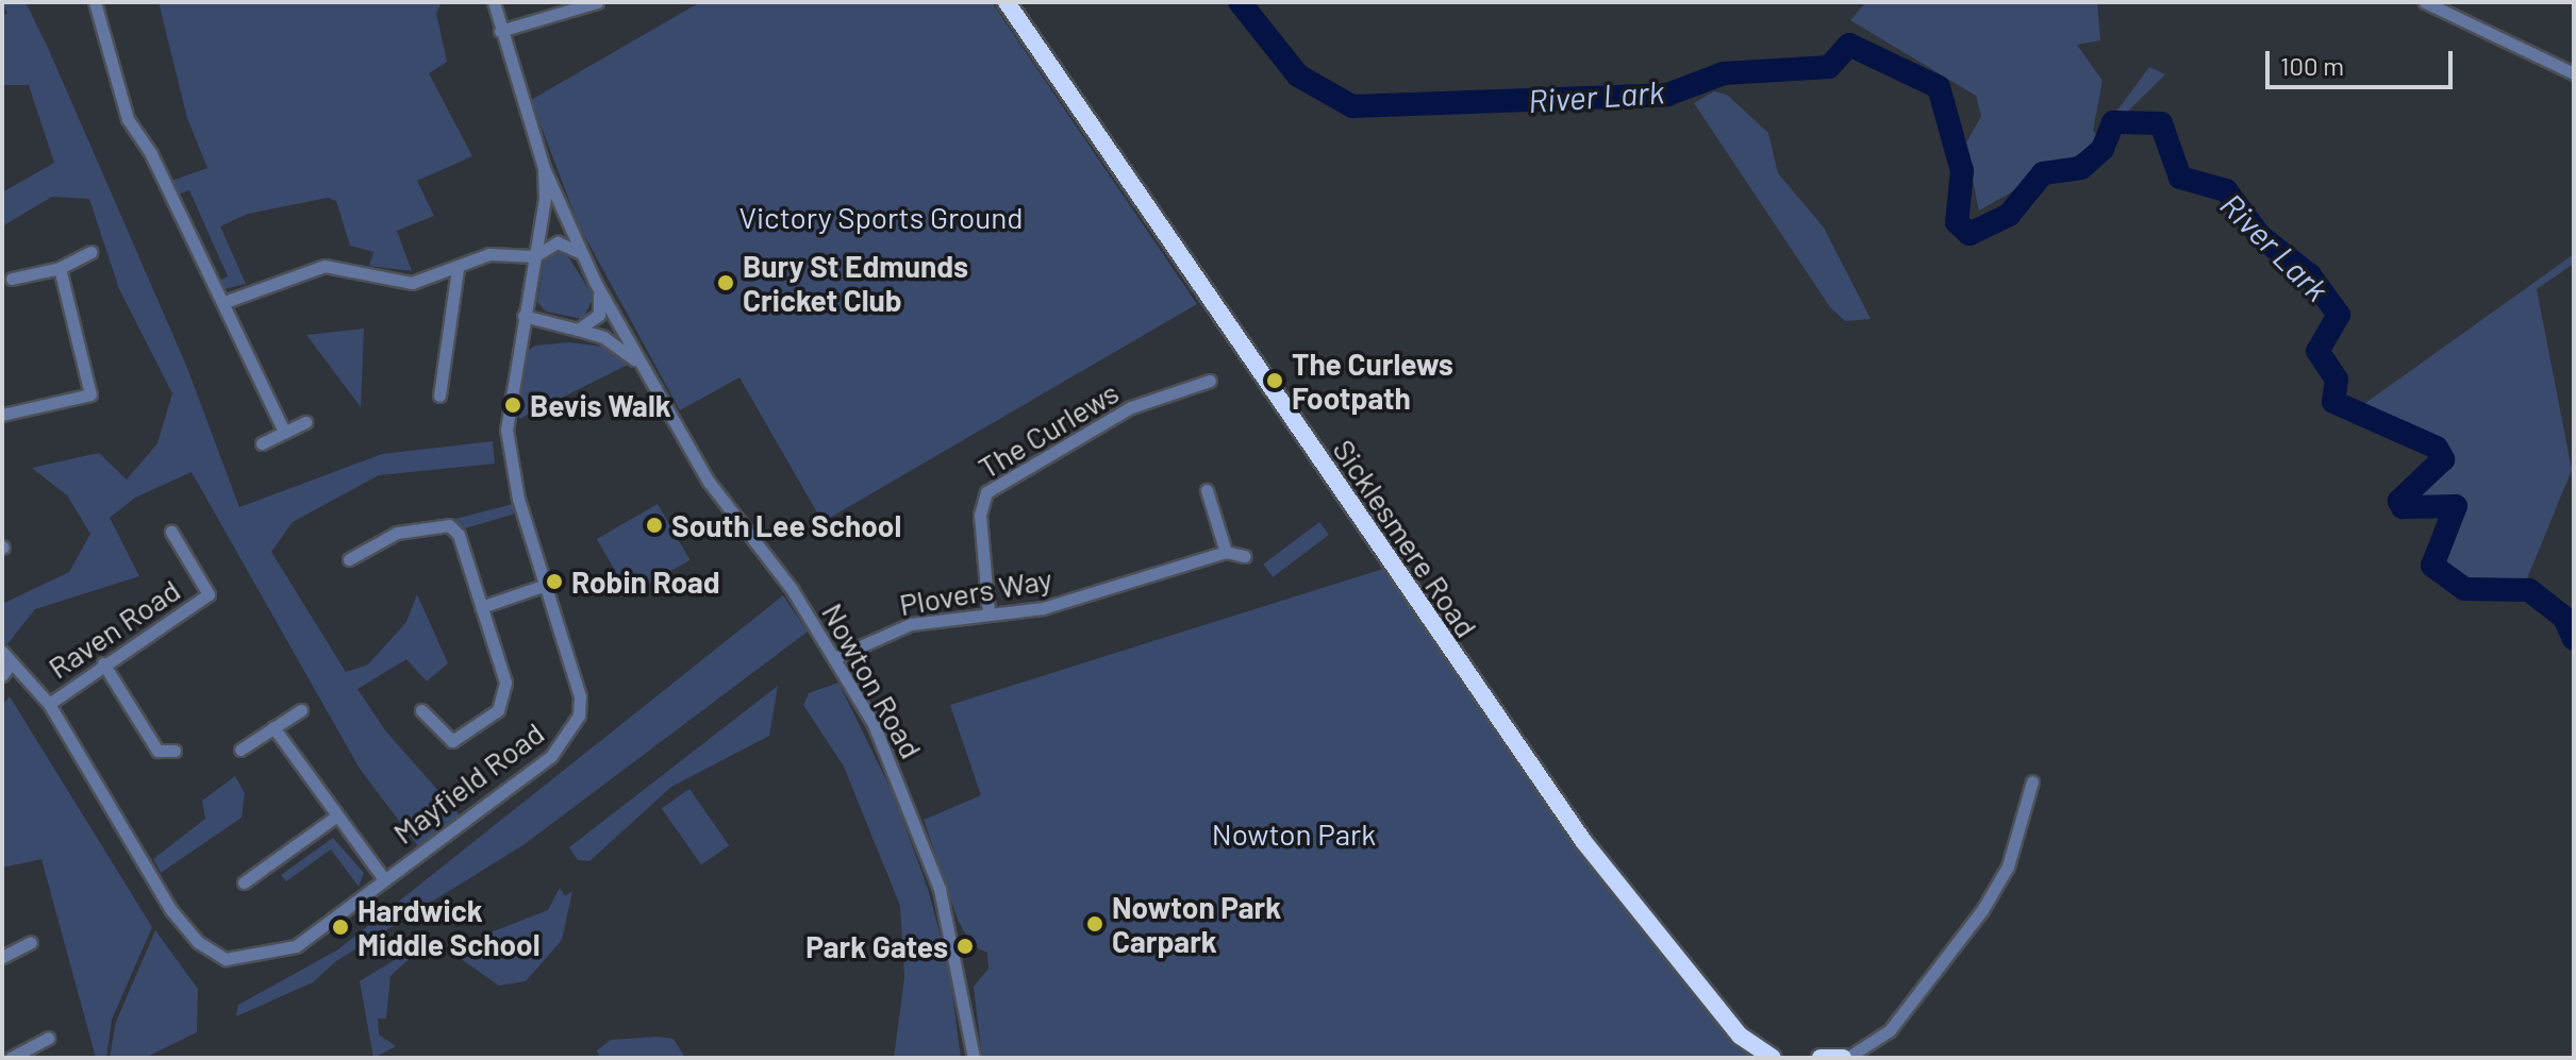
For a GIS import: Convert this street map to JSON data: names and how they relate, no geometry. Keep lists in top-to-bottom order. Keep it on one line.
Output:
{"streets":{"highway":["Sicklesmere Road"],"street":["The Curlews","Plovers Way","Raven Road","Nowton Road","Mayfield Road"]},"crossings":[["The Curlews","Plovers Way"],["Plovers Way","Nowton Road"],["Raven Road","Mayfield Road"],["Nowton Road","Mayfield Road"]],"water":["River Lark"],"parks":["Victory Sports Ground","Nowton Park"],"places":["Bury St Edmunds Cricket Club","The Curlews Footpath","Bevis Walk","South Lee School","Robin Road","Nowton Park Carpark","Hardwick Middle School","Park Gates"],"scale_bar":"100 m"}
